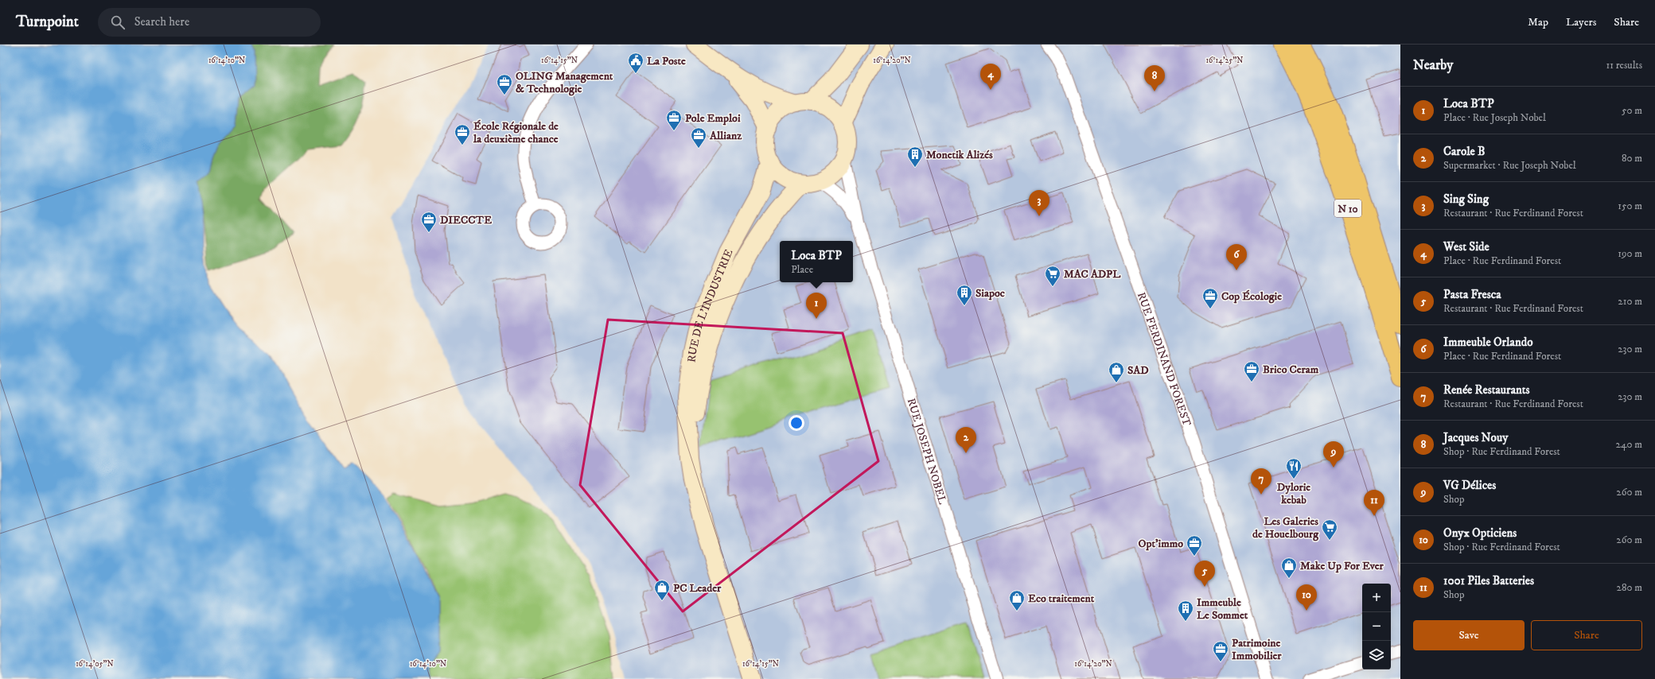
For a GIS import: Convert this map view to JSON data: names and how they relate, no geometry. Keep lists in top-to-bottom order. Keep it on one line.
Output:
{"streets":{"main road":["N 10","RUE DE L'INDUSTRIE"],"street":["RUE FERDINAND FOREST","RUE JOSEPH NOBEL"]},"crossings":[["RUE DE L'INDUSTRIE","RUE JOSEPH NOBEL"]],"places":{"public building":["La Poste"],"office":["OLING Management & Technologie","Pole Emploi","École Régionale de la deuxième chance","Allianz","DIECCTE","Cop Écologie","Brico Ceram","Opt'immo","Patrimoine Immobilier"],"building":["Monetik Alizés","Siapoc","Immeuble Le Sommet"],"supermarket":["MAC ADPL","Les Galeries de Houelbourg"],"shop":["SAD","Make Up For Ever","PC Leader","Eco traitement"],"restaurant":["Dylorie kebab"]},"page":{"header":"Turnpoint","search":"Search here","nav":["Map","Layers","Share"],"heading":["Nearby","11 results"],"pins":["4","8","3","6","1","2","9","7","11","5","10"],"list":[{"mark":"1","name":"Loca BTP","note":"Place · Rue Joseph Nobel","value":"50 m"},{"mark":"2","name":"Carole B","note":"Supermarket · Rue Joseph Nobel","value":"80 m"},{"mark":"3","name":"Sing Sing","note":"Restaurant · Rue Ferdinand Forest","value":"150 m"},{"mark":"4","name":"West Side","note":"Place · Rue Ferdinand Forest","value":"190 m"},{"mark":"5","name":"Pasta Fresca","note":"Restaurant · Rue Ferdinand Forest","value":"210 m"},{"mark":"6","name":"Immeuble Orlando","note":"Place · Rue Ferdinand Forest","value":"230 m"},{"mark":"7","name":"Renée Restaurants","note":"Restaurant · Rue Ferdinand Forest","value":"230 m"},{"mark":"8","name":"Jacques Nouy","note":"Shop · Rue Ferdinand Forest","value":"240 m"},{"mark":"9","name":"VG Délices","note":"Shop","value":"260 m"},{"mark":"10","name":"Onyx Opticiens","note":"Shop · Rue Ferdinand Forest","value":"260 m"},{"mark":"11","name":"1001 Piles Batteries","note":"Shop","value":"280 m"}],"popup":["Loca BTP","Place"],"map_buttons":["+","−"],"buttons":["Save","Share"]},"coordinates":["16°14'10\"N","16°14'15\"N","16°14'20\"N","16°14'25\"N","16°14'05\"N"]}
